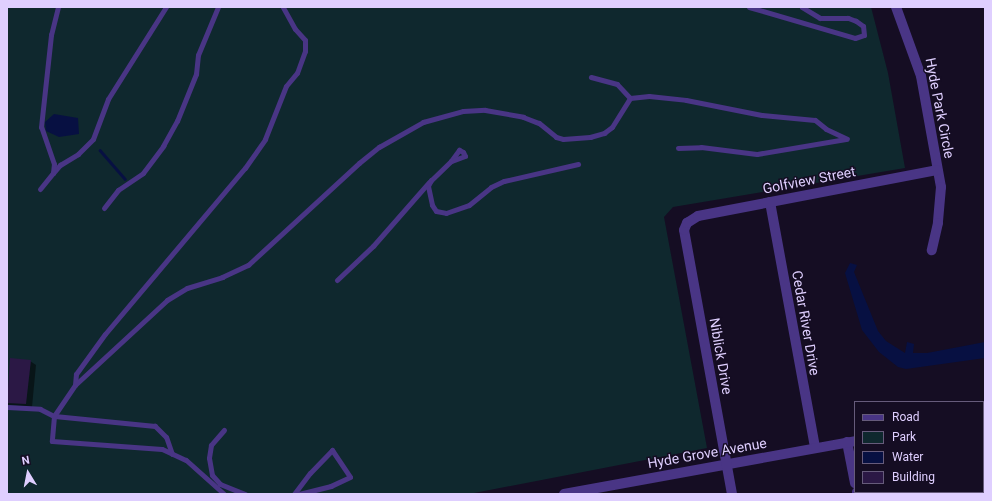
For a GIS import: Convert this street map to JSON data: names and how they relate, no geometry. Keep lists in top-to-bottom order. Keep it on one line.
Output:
{"streets":{"street":["Hyde Park Circle","Golfview Street","Cedar River Drive","Niblick Drive","Hyde Grove Avenue"]},"crossings":[["Hyde Park Circle","Golfview Street"],["Golfview Street","Cedar River Drive"],["Golfview Street","Niblick Drive"],["Cedar River Drive","Hyde Grove Avenue"],["Niblick Drive","Hyde Grove Avenue"]],"legend":["Road","Park","Water","Building"],"north":"top"}
